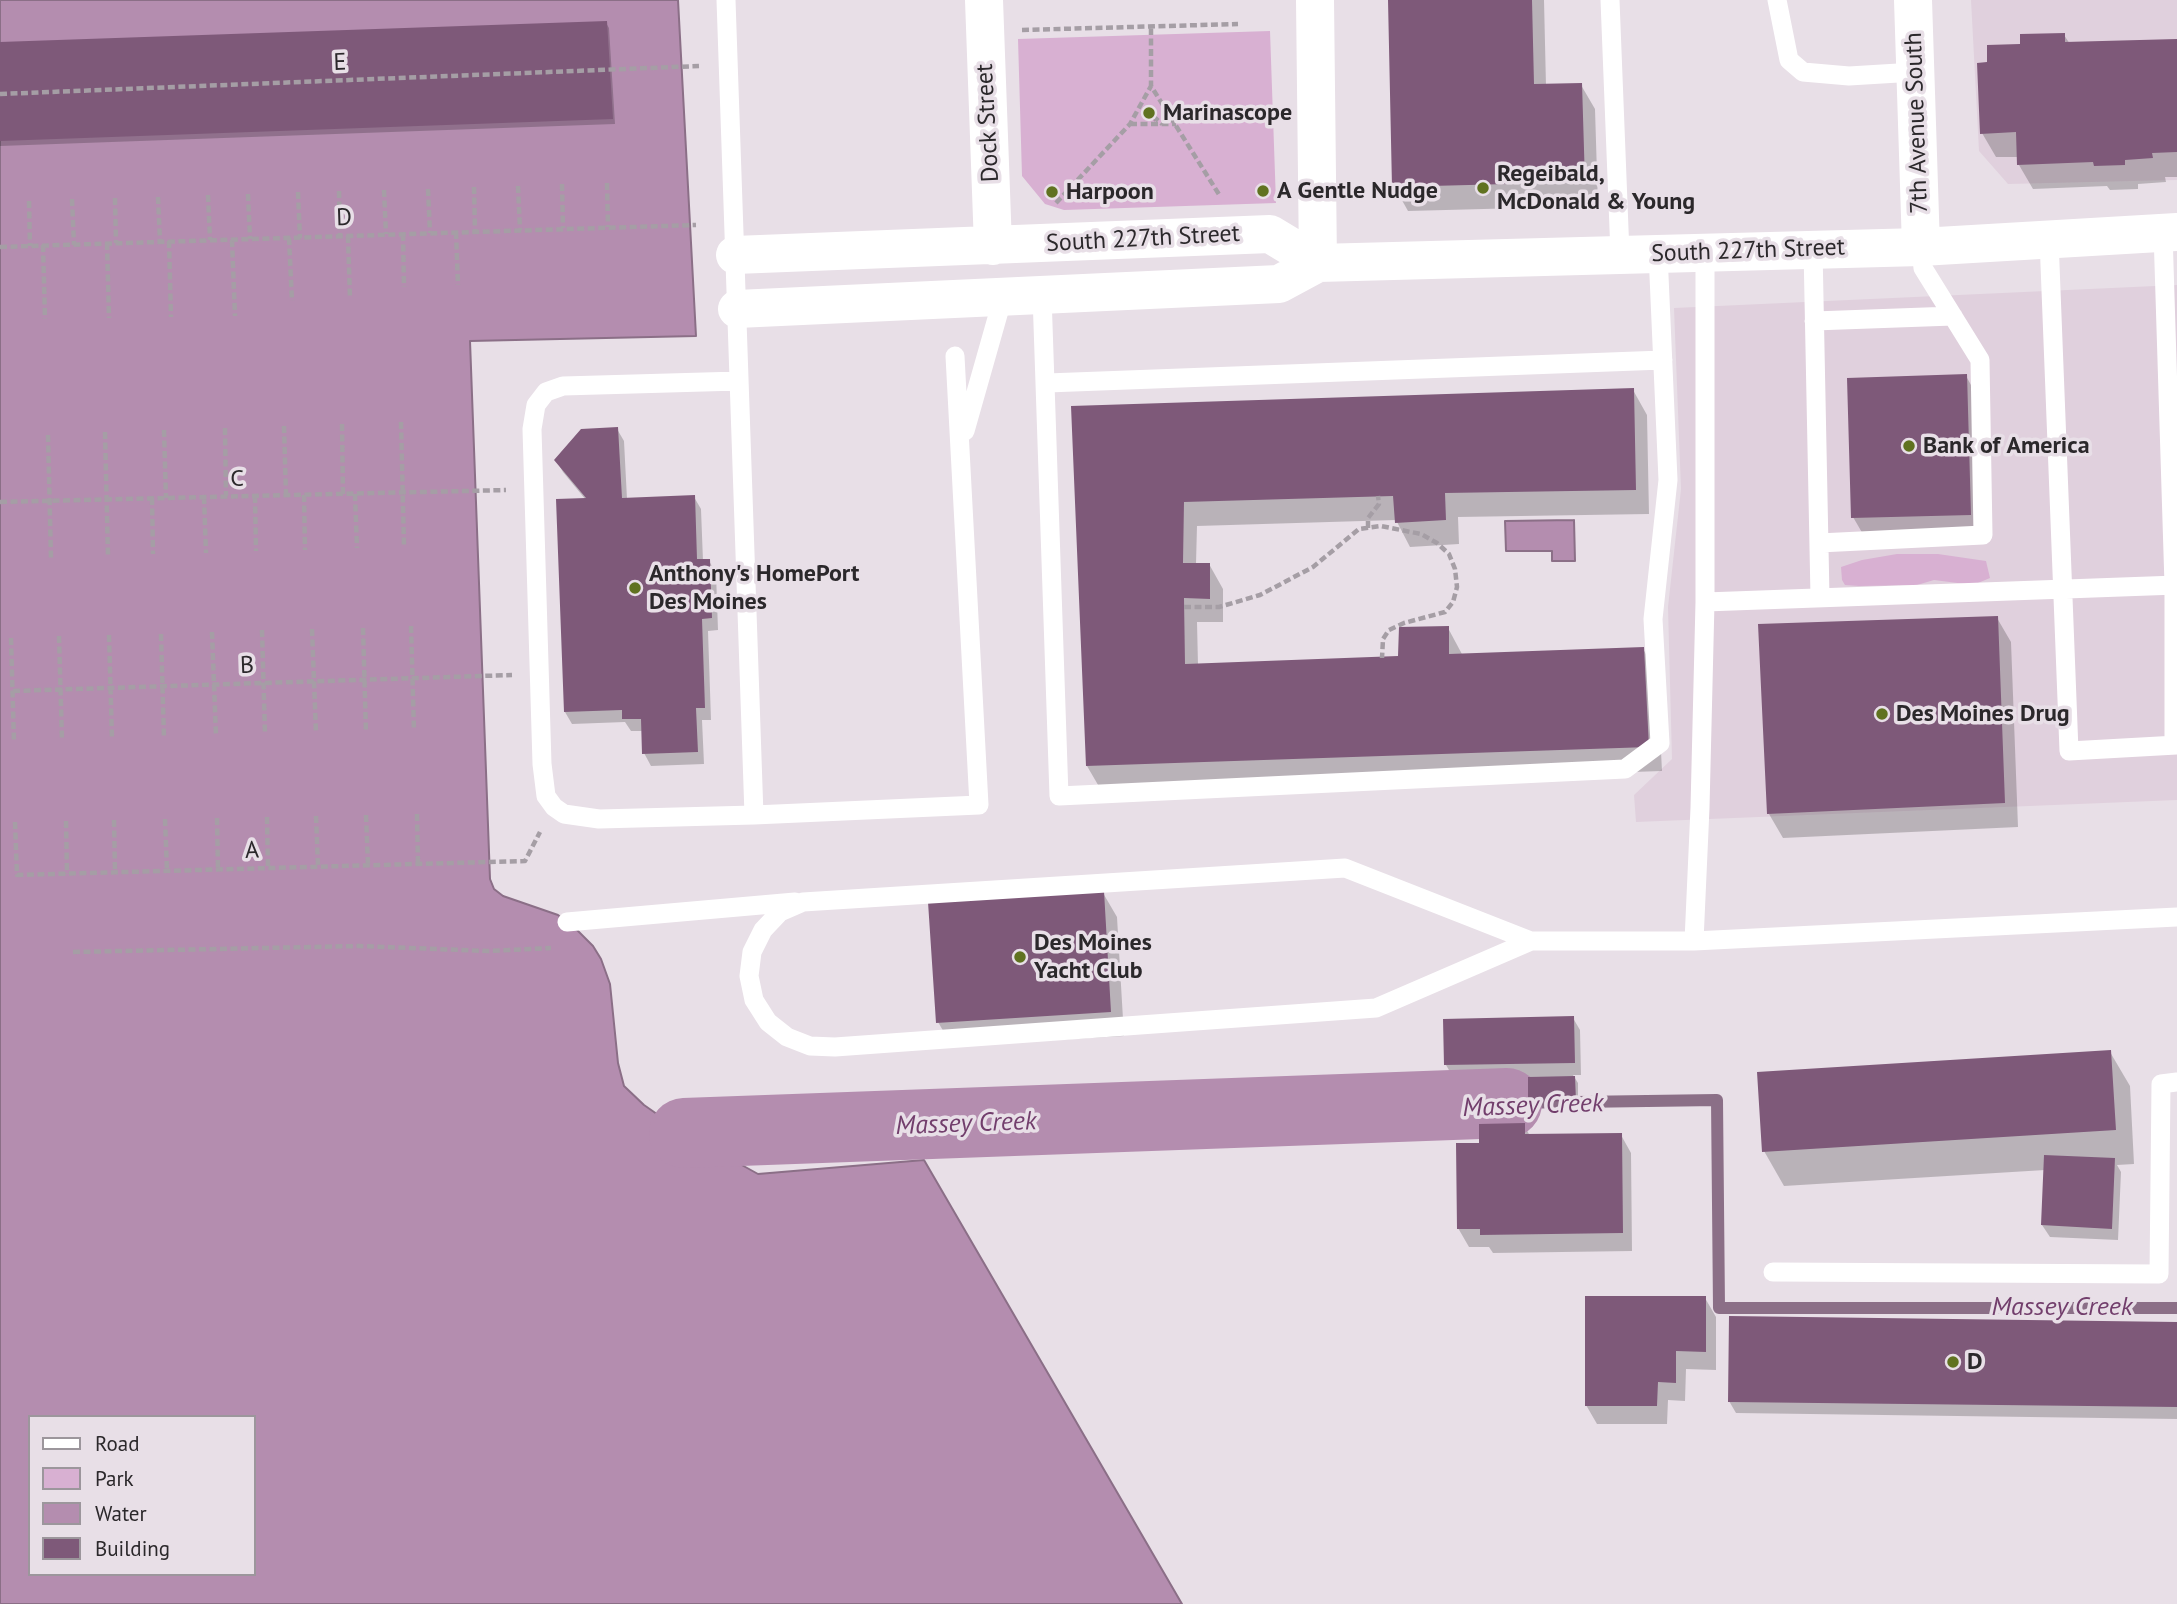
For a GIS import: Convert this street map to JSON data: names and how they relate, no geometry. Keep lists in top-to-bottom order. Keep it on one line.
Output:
{"streets":{"street":["Dock Street","7th Avenue South","South 227th Street"],"path":["E","D","C","B","A"]},"crossings":[["Dock Street","South 227th Street"],["7th Avenue South","South 227th Street"]],"water":["Massey Creek"],"places":["Marinascope","Regeibald, McDonald & Young","A Gentle Nudge","Harpoon","Bank of America","Anthony's HomePort Des Moines","Des Moines Drug","Des Moines Yacht Club","D"],"legend":["Road","Park","Water","Building"]}
